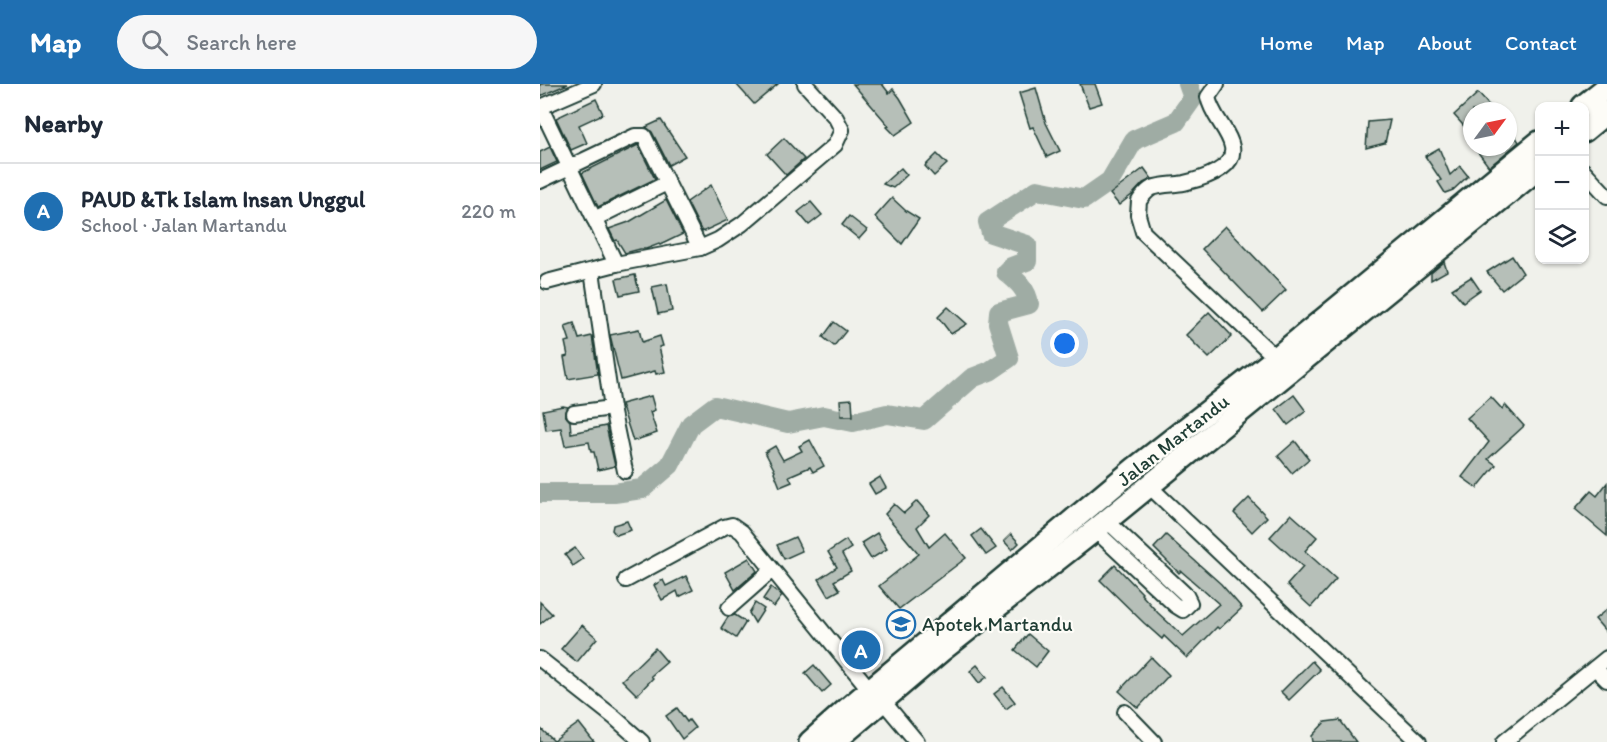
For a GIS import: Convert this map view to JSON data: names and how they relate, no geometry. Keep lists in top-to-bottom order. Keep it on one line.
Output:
{"streets":{"highway":["Jalan Martandu"]},"places":{"school or university":["Apotek Martandu"]},"north":"top right","page":{"header":"Map","search":"Search here","nav":["Home","Map","About","Contact"],"heading":"Nearby","map_buttons":["+","−"],"list":[{"mark":"A","name":"PAUD &Tk Islam Insan Unggul","note":"School · Jalan Martandu","value":"220 m"}],"pins":"A"}}
